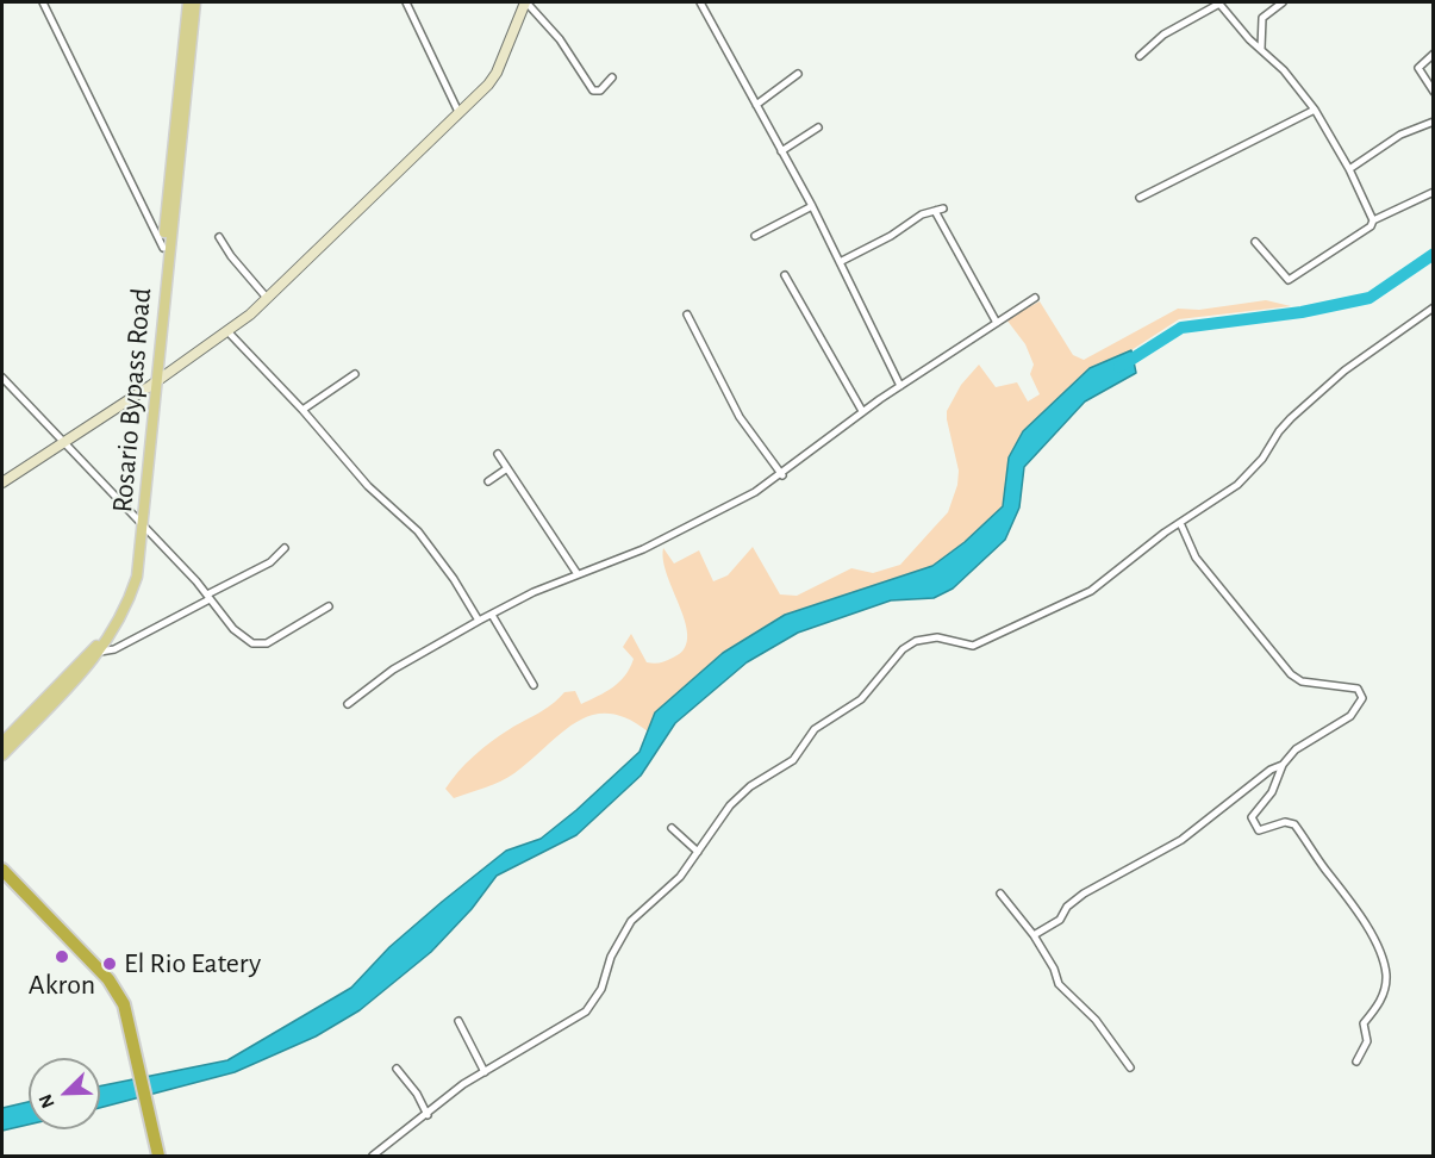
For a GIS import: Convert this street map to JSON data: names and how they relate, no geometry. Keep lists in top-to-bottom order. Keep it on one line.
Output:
{"streets":{"main road":["Rosario Bypass Road"]},"places":["Akron","El Rio Eatery"],"north":"bottom left"}
